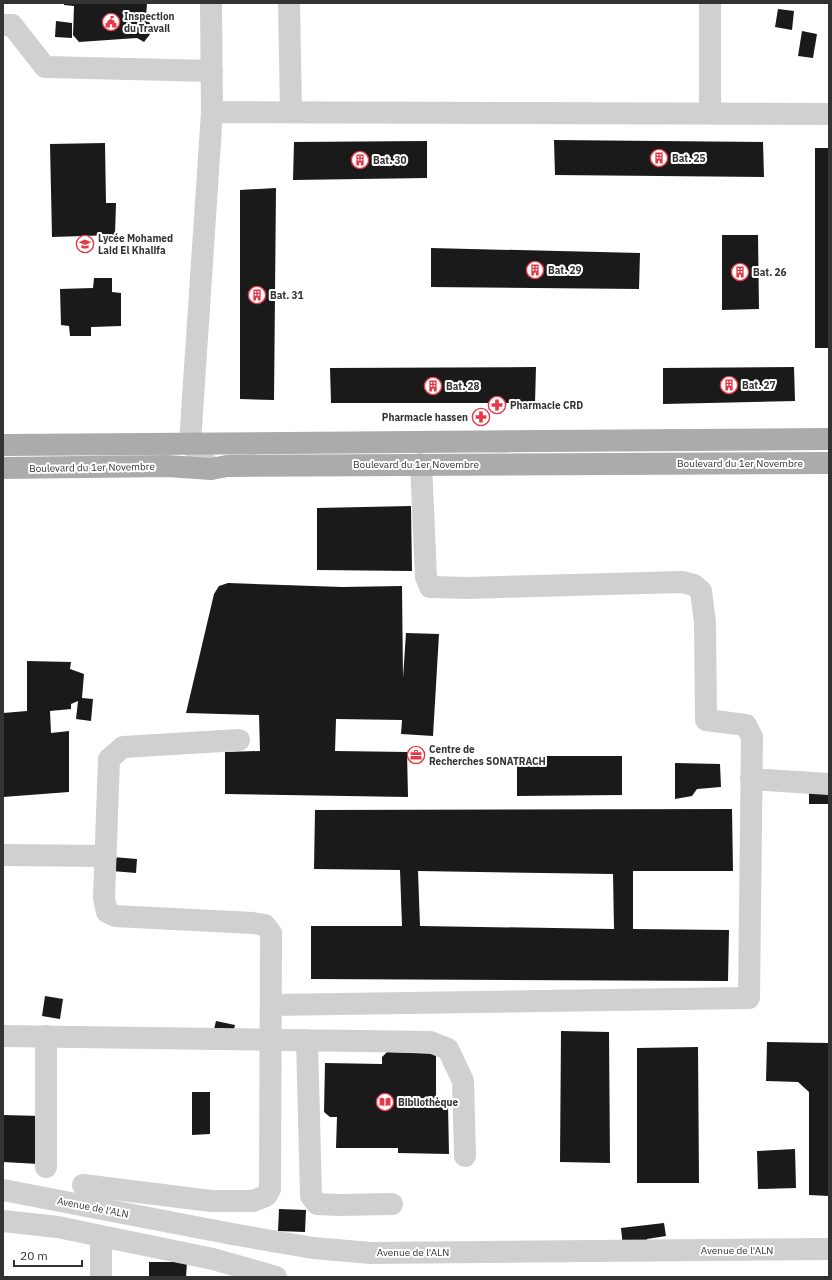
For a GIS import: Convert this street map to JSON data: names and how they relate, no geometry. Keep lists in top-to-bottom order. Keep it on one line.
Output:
{"streets":{"main road":["Boulevard du 1er Novembre"],"street":["Avenue de l'ALN"]},"places":{"public building":["Inspection du Travail"],"building":["Bat. 25","Bat. 30","Bat. 29","Bat. 26","Bat. 31","Bat. 27","Bat. 28"],"school or university":["Lycée Mohamed Laid El Khalifa"],"pharmacy":["Pharmacie CRD","Pharmacie hassen"],"office":["Centre de Recherches SONATRACH"],"library":["Bibliothèque"]},"scale_bar":"20 m"}
